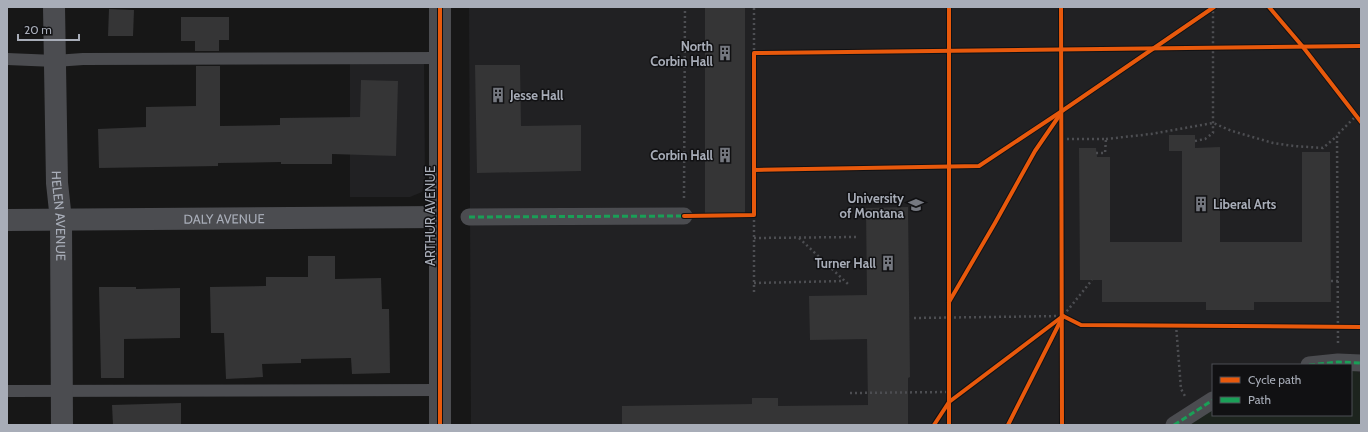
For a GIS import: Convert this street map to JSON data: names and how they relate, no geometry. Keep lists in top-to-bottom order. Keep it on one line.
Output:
{"streets":{"street":["HELEN AVENUE","ARTHUR AVENUE","DALY AVENUE"]},"crossings":[["HELEN AVENUE","DALY AVENUE"],["ARTHUR AVENUE","DALY AVENUE"]],"places":{"building":["North Corbin Hall","Jesse Hall","Corbin Hall","Liberal Arts","Turner Hall"],"school or university":["University of Montana"]},"legend":["Cycle path","Path"],"scale_bar":"20 m"}
